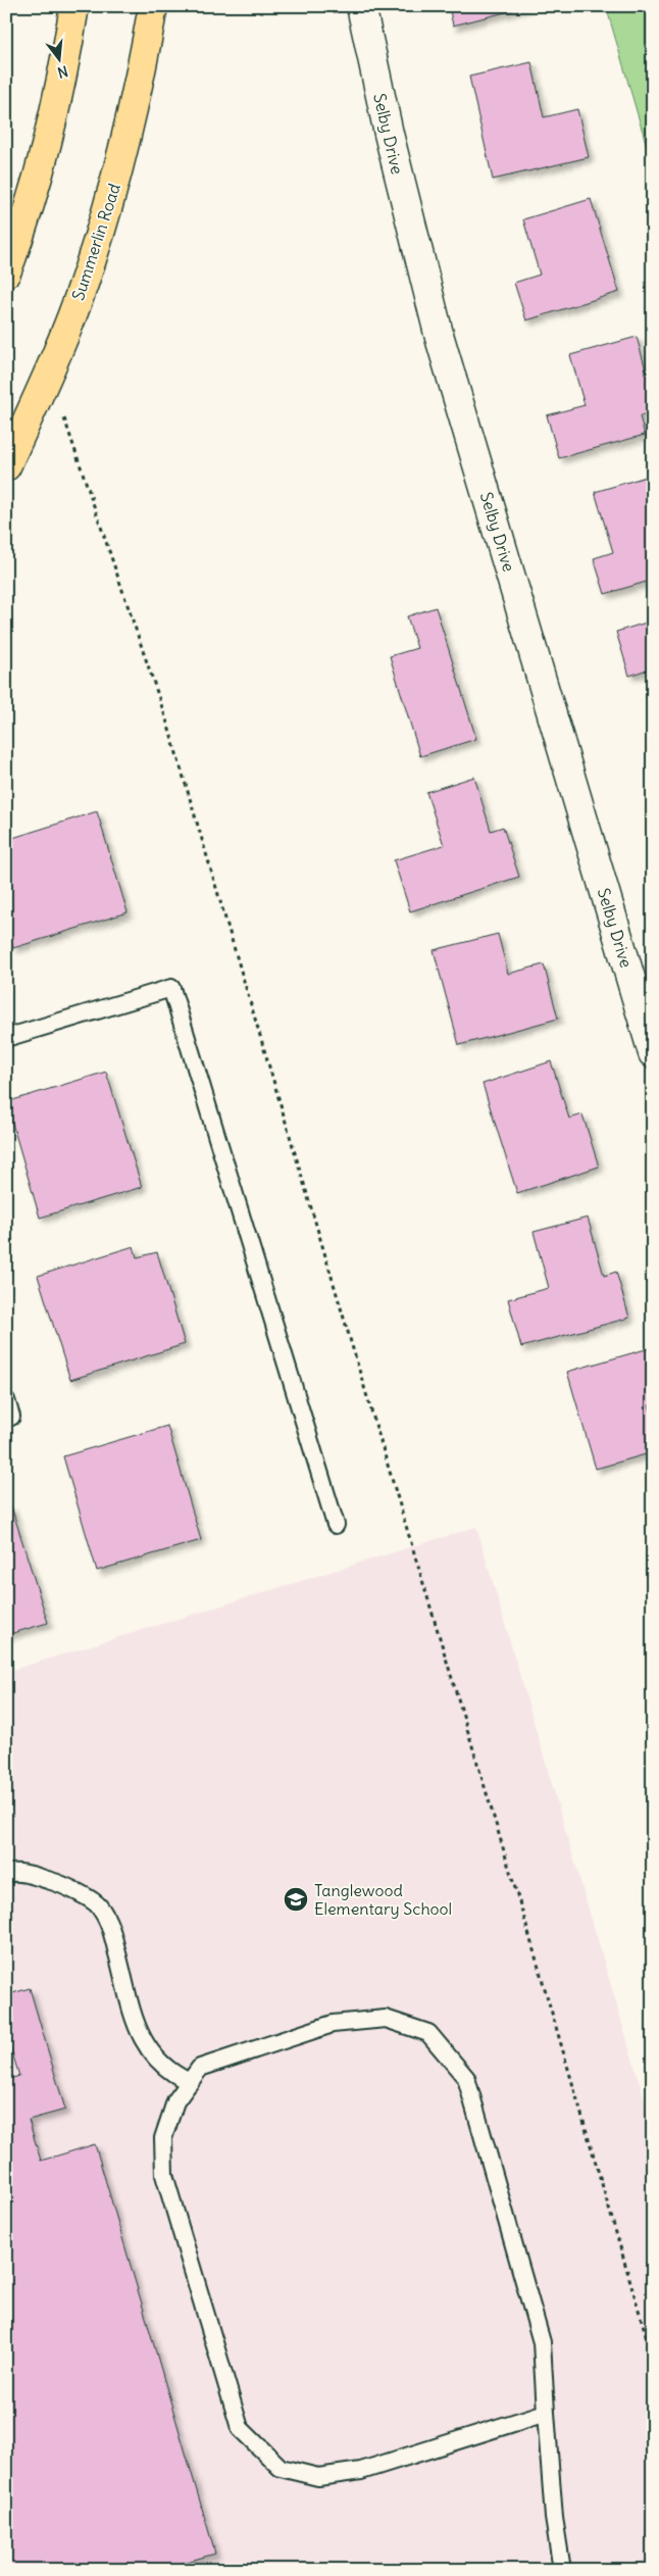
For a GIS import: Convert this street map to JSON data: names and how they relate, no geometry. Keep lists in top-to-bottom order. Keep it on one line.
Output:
{"streets":{"main road":["Summerlin Road"],"street":["Selby Drive"]},"places":{"school or university":["Tanglewood Elementary School"]},"north":"bottom"}
